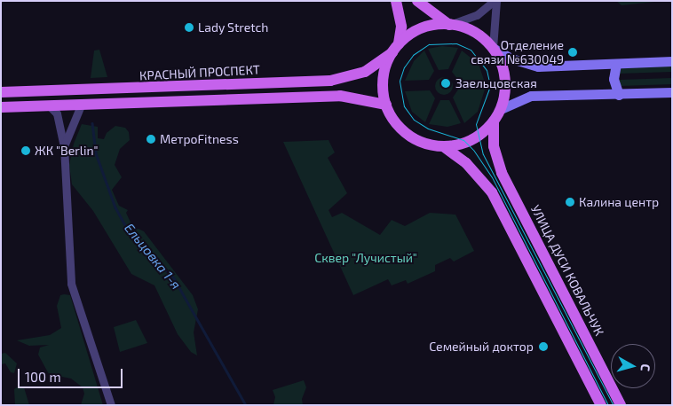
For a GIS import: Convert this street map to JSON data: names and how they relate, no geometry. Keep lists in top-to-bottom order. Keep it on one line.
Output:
{"streets":{"main road":["КРАСНЫЙ ПРОСПЕКТ","УЛИЦА ДУСИ КОВАЛЬЧУК"]},"crossings":[["КРАСНЫЙ ПРОСПЕКТ","УЛИЦА ДУСИ КОВАЛЬЧУК"]],"water":["Ельцовка 1-я"],"parks":["Сквер \"Лучистый\""],"places":["Lady Stretch","Отделение связи №630049","Заельцовская","МетроFitness","ЖК \"Berlin\"","Калина центр","Семейный доктор"],"scale_bar":"100 m","north":"right"}
